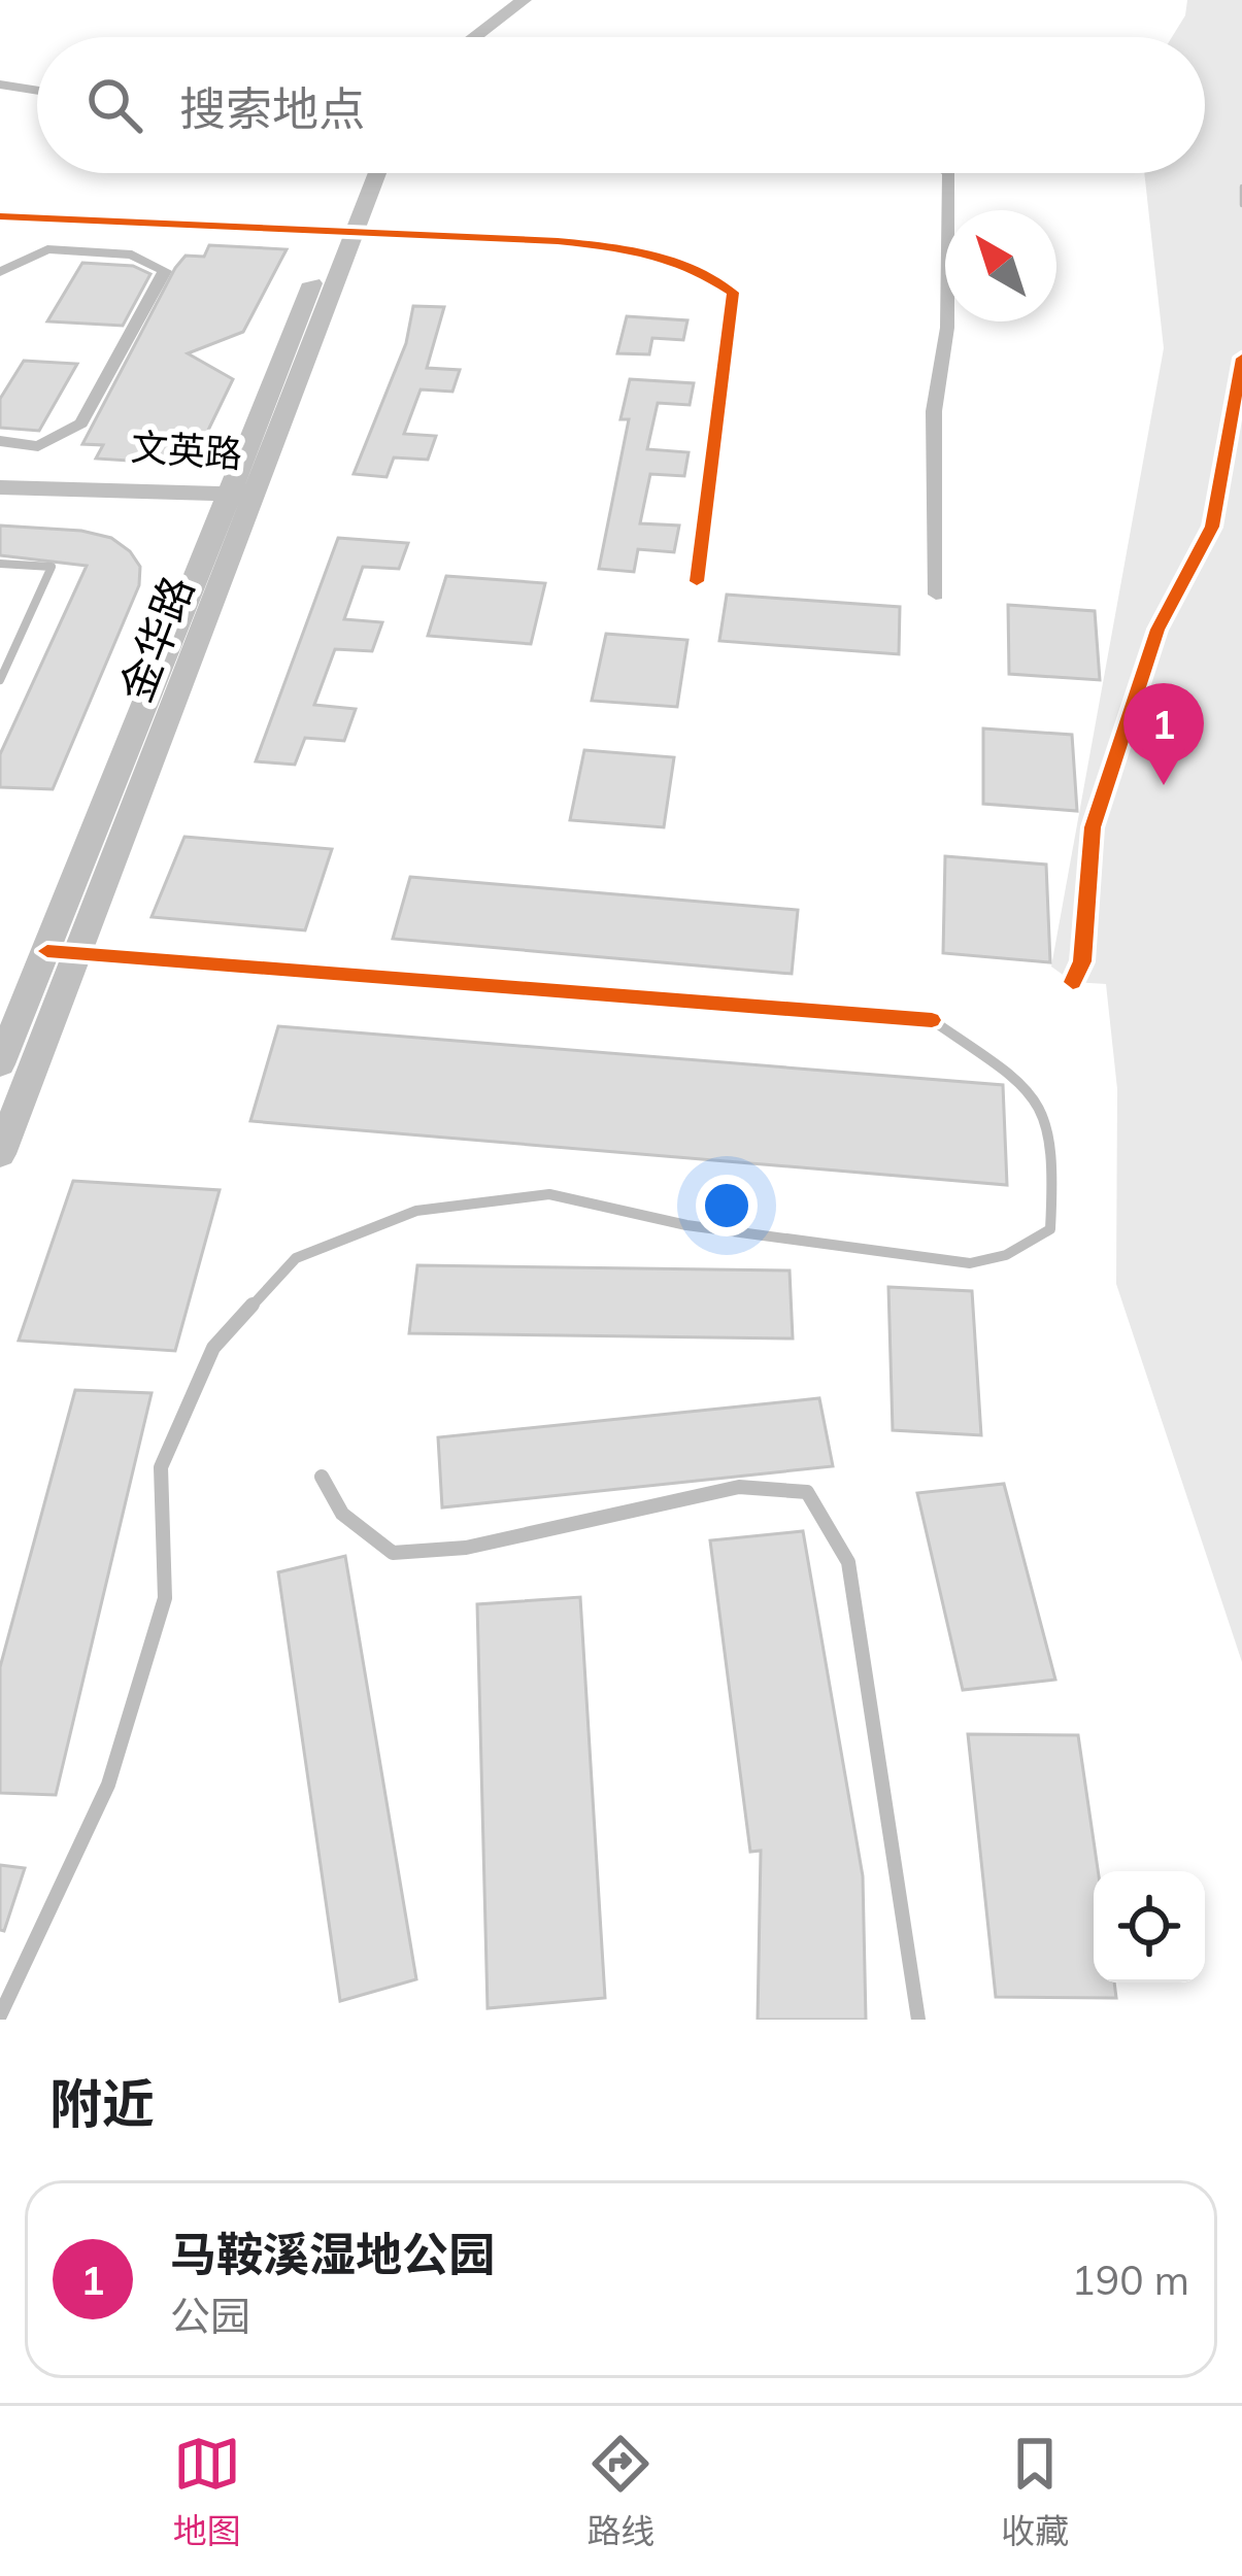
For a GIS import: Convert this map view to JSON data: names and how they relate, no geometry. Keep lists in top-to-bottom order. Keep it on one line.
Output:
{"streets":{"main road":["文英路","金华路"]},"crossings":[["文英路","金华路"]],"north":"top left","page":{"search":"搜索地点","pins":"1","heading":"附近","list":[{"mark":"1","name":"马鞍溪湿地公园","note":"公园","value":"190 m"}],"nav":["地图","路线","收藏"]}}
